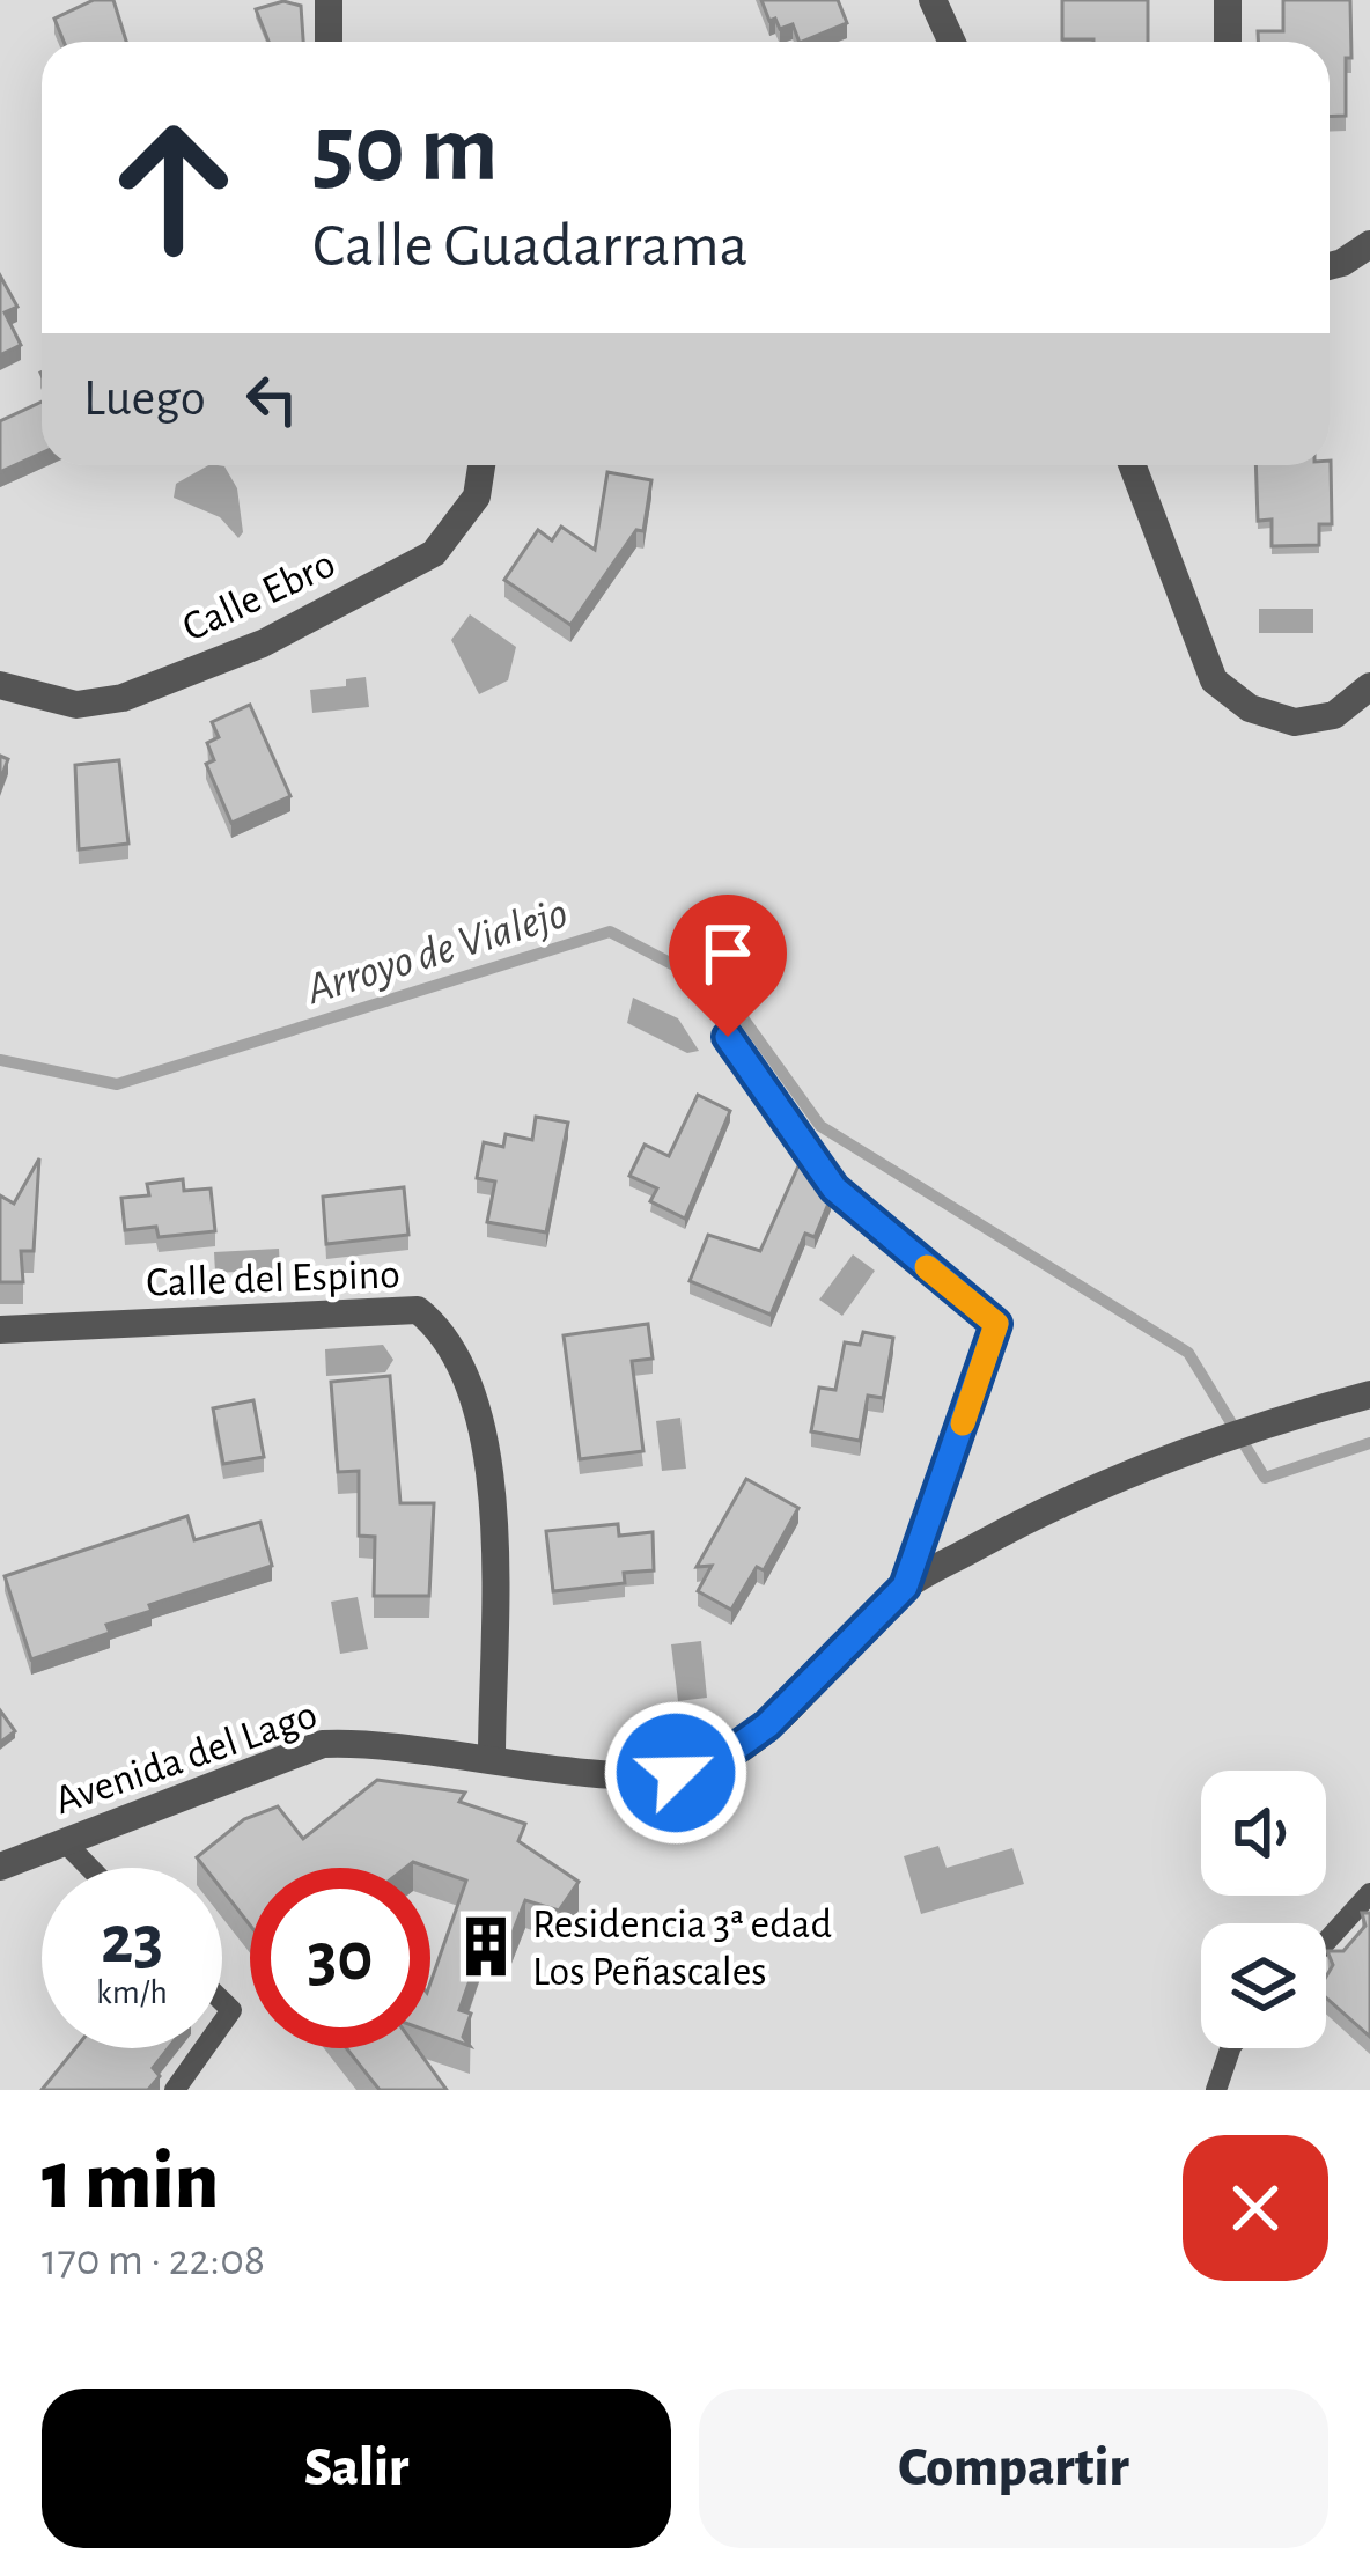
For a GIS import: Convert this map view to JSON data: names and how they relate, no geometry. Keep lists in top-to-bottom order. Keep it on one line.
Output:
{"streets":{"street":["Calle Ebro","Calle del Espino","Avenida del Lago"]},"crossings":[["Calle del Espino","Avenida del Lago"]],"water":["Arroyo de Vialejo"],"places":{"building":["Residencia 3ª edad Los Peñascales"]},"page":{"turn":["50 m","Calle Guadarrama"],"then":"Luego","speed":"23 km/h","limit":"30","heading":["1 min","170 m · 22:08"],"buttons":["Salir","Compartir"]}}
